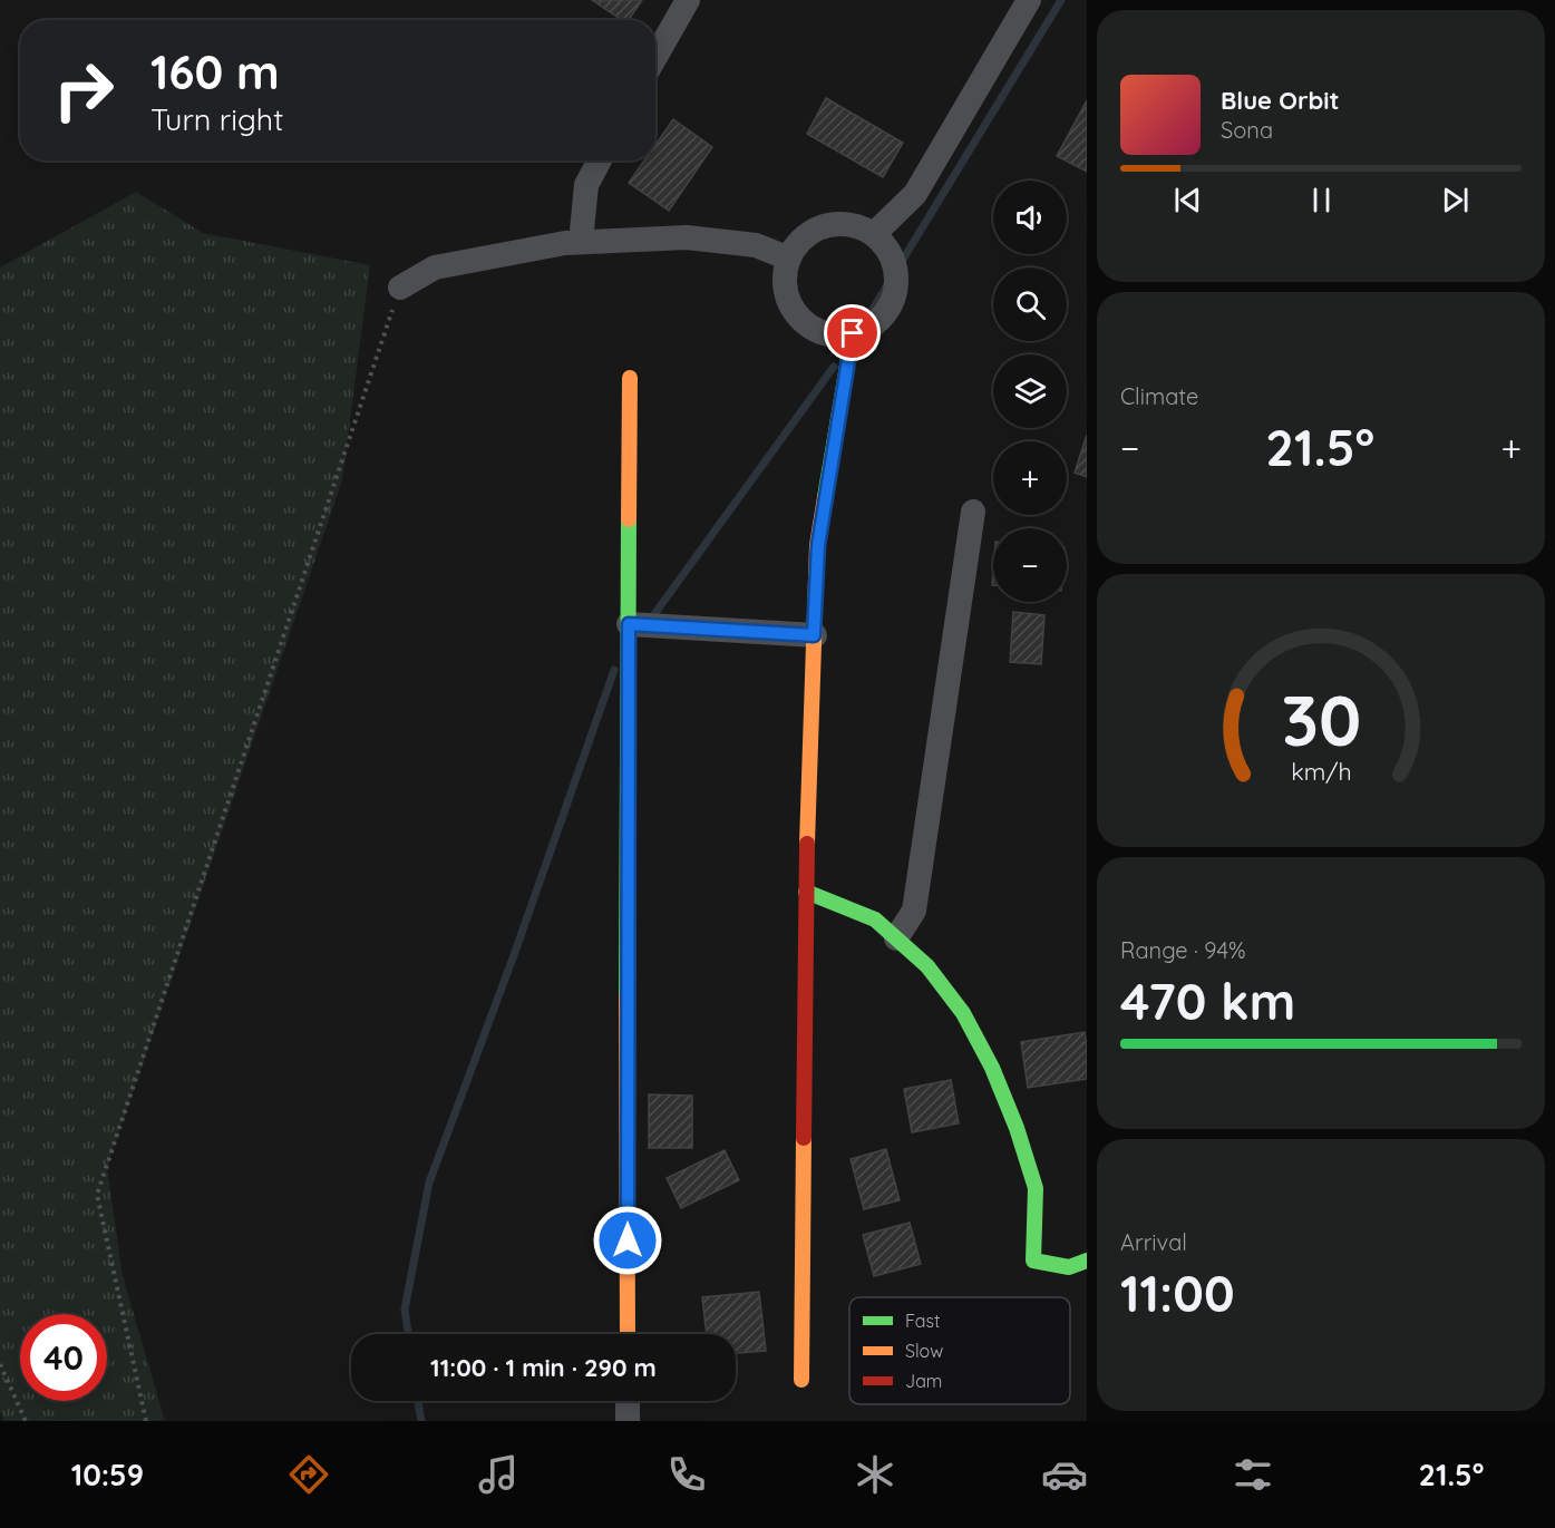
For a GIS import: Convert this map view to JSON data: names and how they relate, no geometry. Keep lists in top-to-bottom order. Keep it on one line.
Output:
{"legend":["Fast","Slow","Jam"],"page":{"turn":["160 m","Turn right"],"song":["Blue Orbit","Sona"],"map_buttons":["+","−"],"tile":["Climate",["Range · 94%","470 km"],["Arrival","11:00"]],"heat":["−","21.5°","+"],"limit":"40","trip":"11:00 · 1 min · 290 m","tabs":["10:59","21.5°"],"gauge":["30","km/h"]}}
